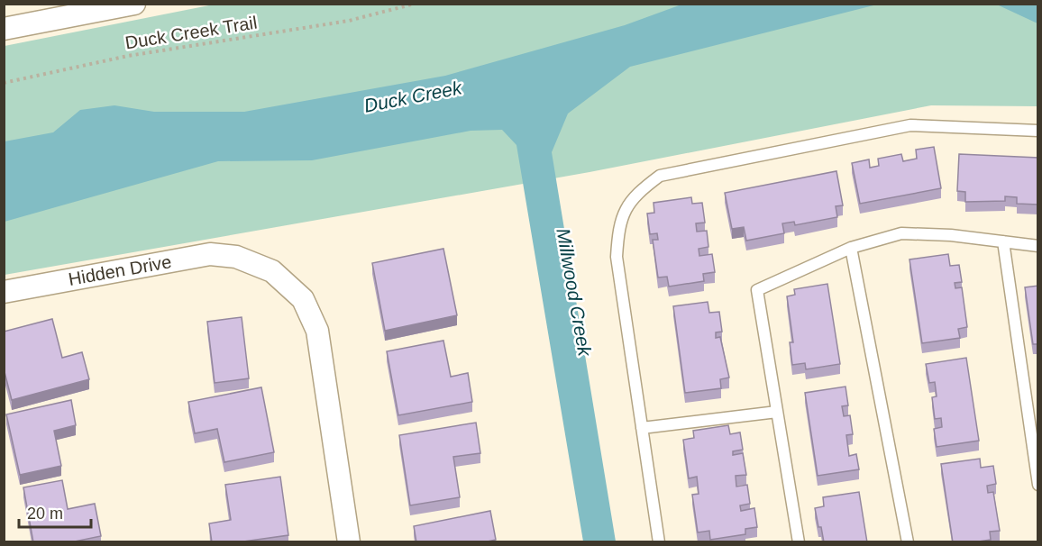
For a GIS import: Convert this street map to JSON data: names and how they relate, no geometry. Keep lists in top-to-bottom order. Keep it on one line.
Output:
{"streets":{"street":["Hidden Drive"],"path":["Duck Creek Trail"]},"water":["Duck Creek","Millwood Creek"],"scale_bar":"20 m"}
